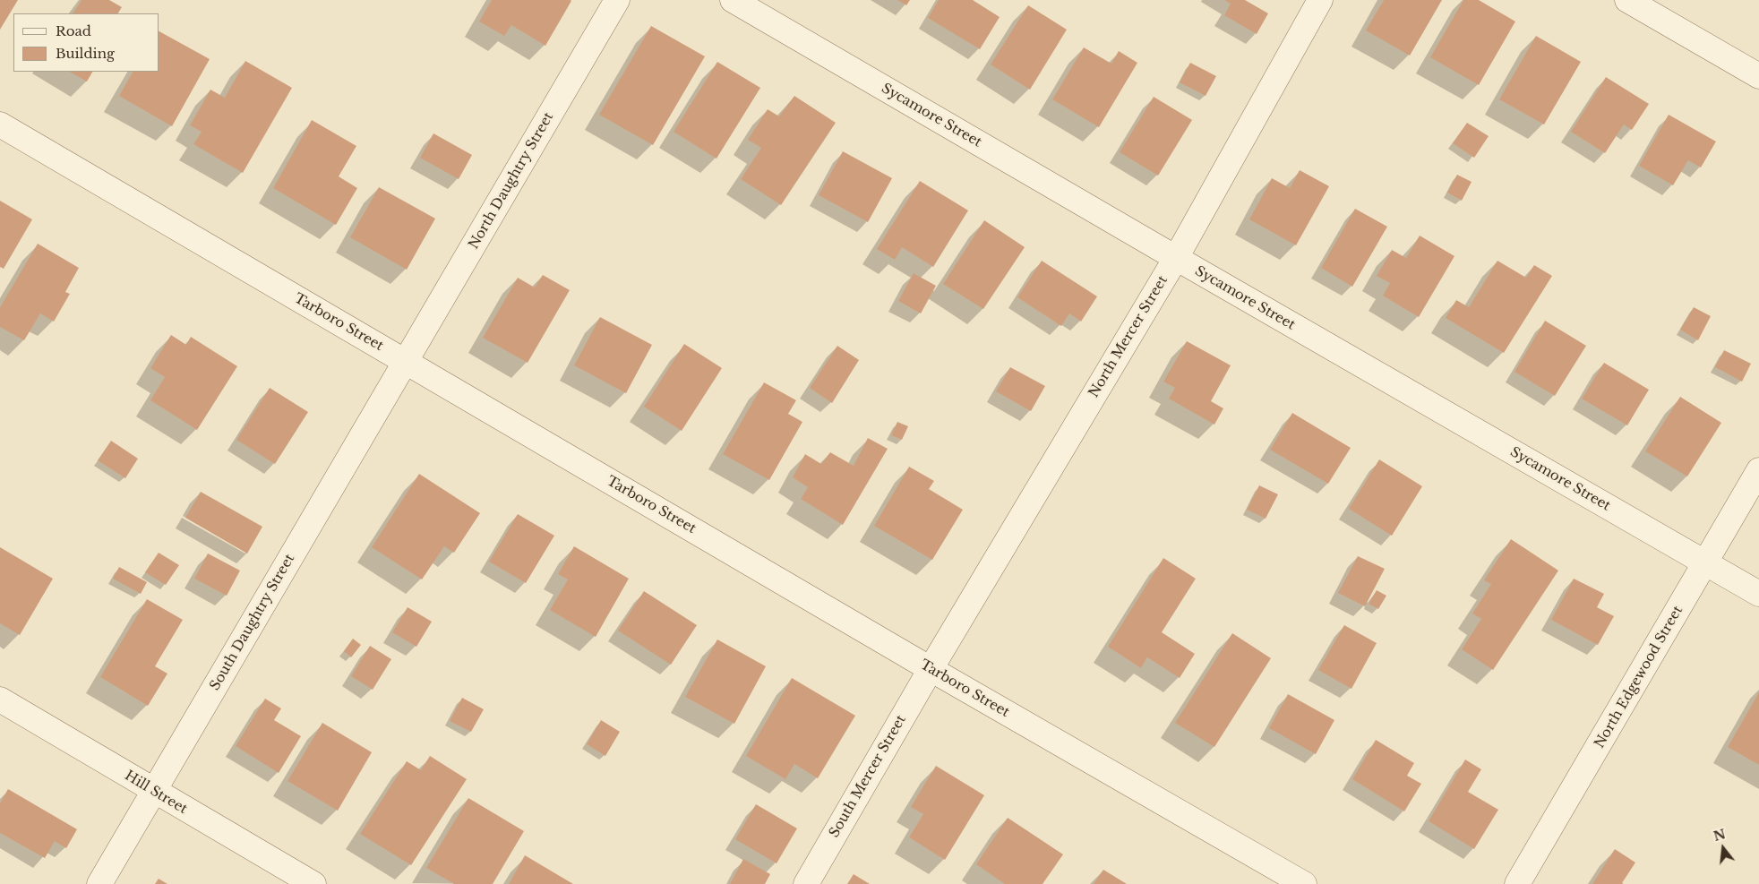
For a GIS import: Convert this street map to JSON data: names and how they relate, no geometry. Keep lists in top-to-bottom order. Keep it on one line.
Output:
{"streets":{"street":["Sycamore Street","North Daughtry Street","Tarboro Street","North Mercer Street","South Daughtry Street","North Edgewood Street","South Mercer Street","Hill Street"]},"crossings":[["Sycamore Street","North Mercer Street"],["Sycamore Street","North Edgewood Street"],["North Daughtry Street","Tarboro Street"],["North Daughtry Street","South Daughtry Street"],["Tarboro Street","North Mercer Street"],["Tarboro Street","South Daughtry Street"],["Tarboro Street","South Mercer Street"],["North Mercer Street","South Mercer Street"],["South Daughtry Street","Hill Street"]],"legend":["Road","Building"],"north":"top"}
